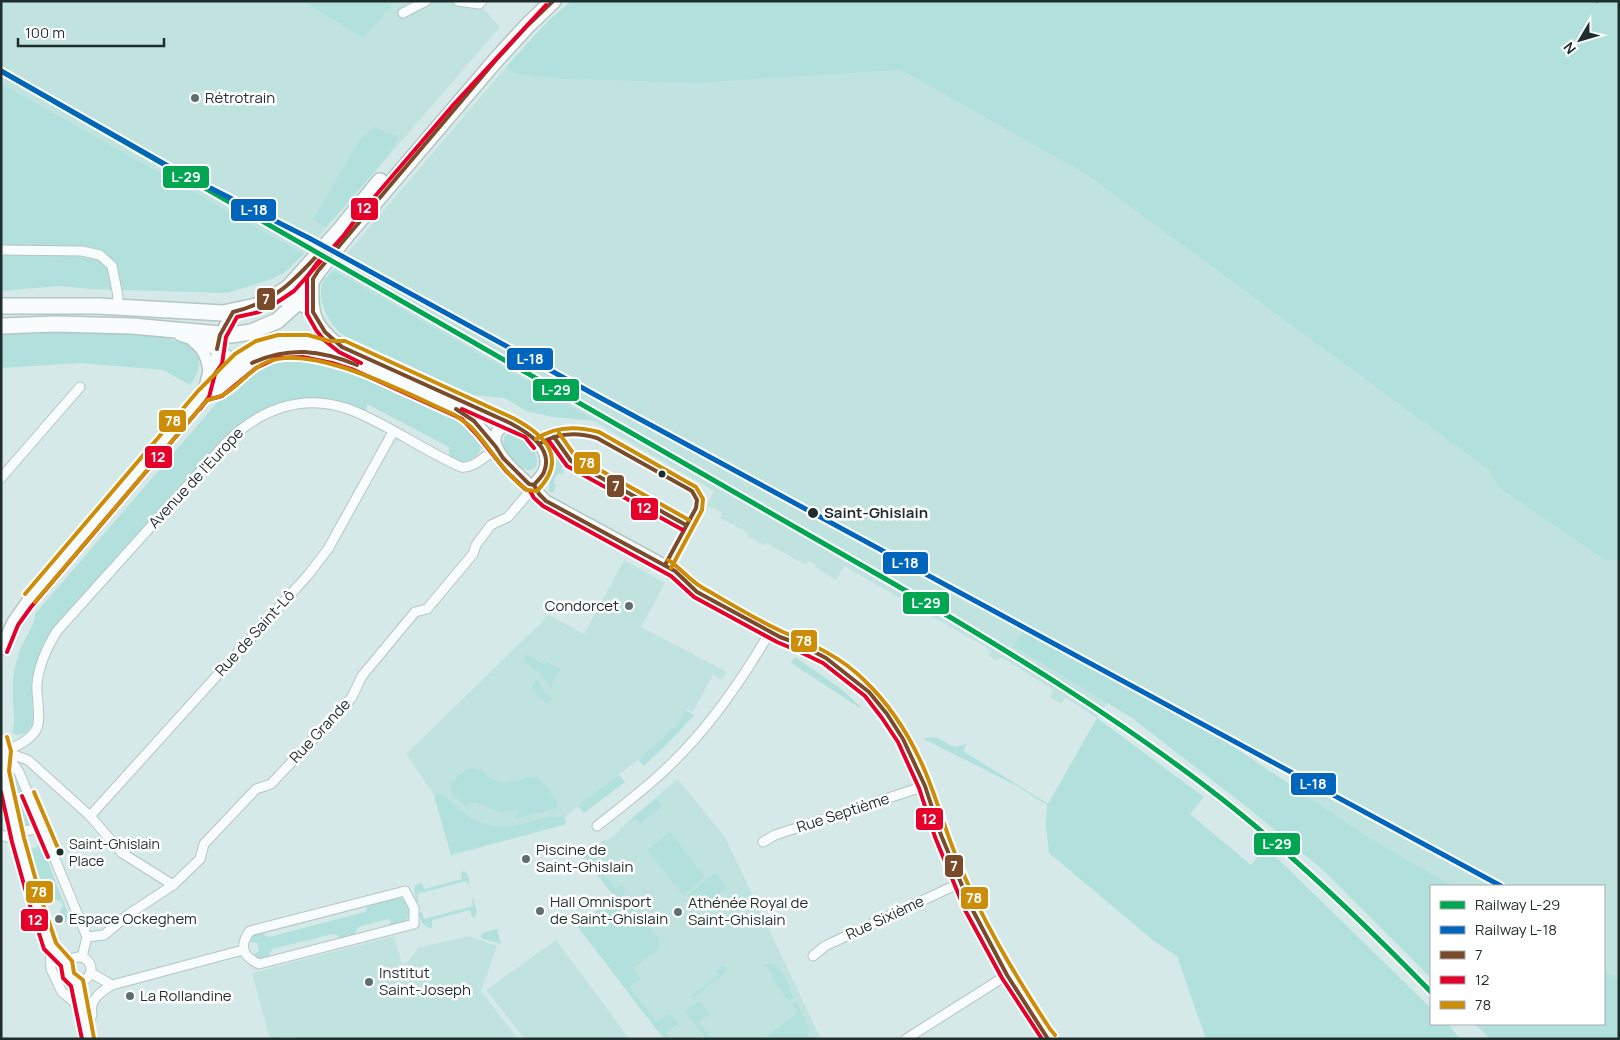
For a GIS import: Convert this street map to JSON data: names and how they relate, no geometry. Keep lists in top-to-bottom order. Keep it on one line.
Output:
{"streets":{"street":["Avenue de l'Europe","Rue de Saint-Lô","Rue Grande","Rue Septième","Rue Sixième"]},"crossings":[["Avenue de l'Europe","Rue de Saint-Lô"]],"places":["Rétrotrain","Saint-Ghislain","Condorcet","Saint-Ghislain Place","Piscine de Saint-Ghislain","Hall Omnisport de Saint-Ghislain","Athénée Royal de Saint-Ghislain","Espace Ockeghem","Institut Saint-Joseph","La Rollandine"],"lines":["transit line 7","transit line 12","rail line L-29","rail line L-18","transit line 78"],"legend":["Railway L-29","Railway L-18","7","12","78"],"scale_bar":"100 m","north":"bottom left"}
